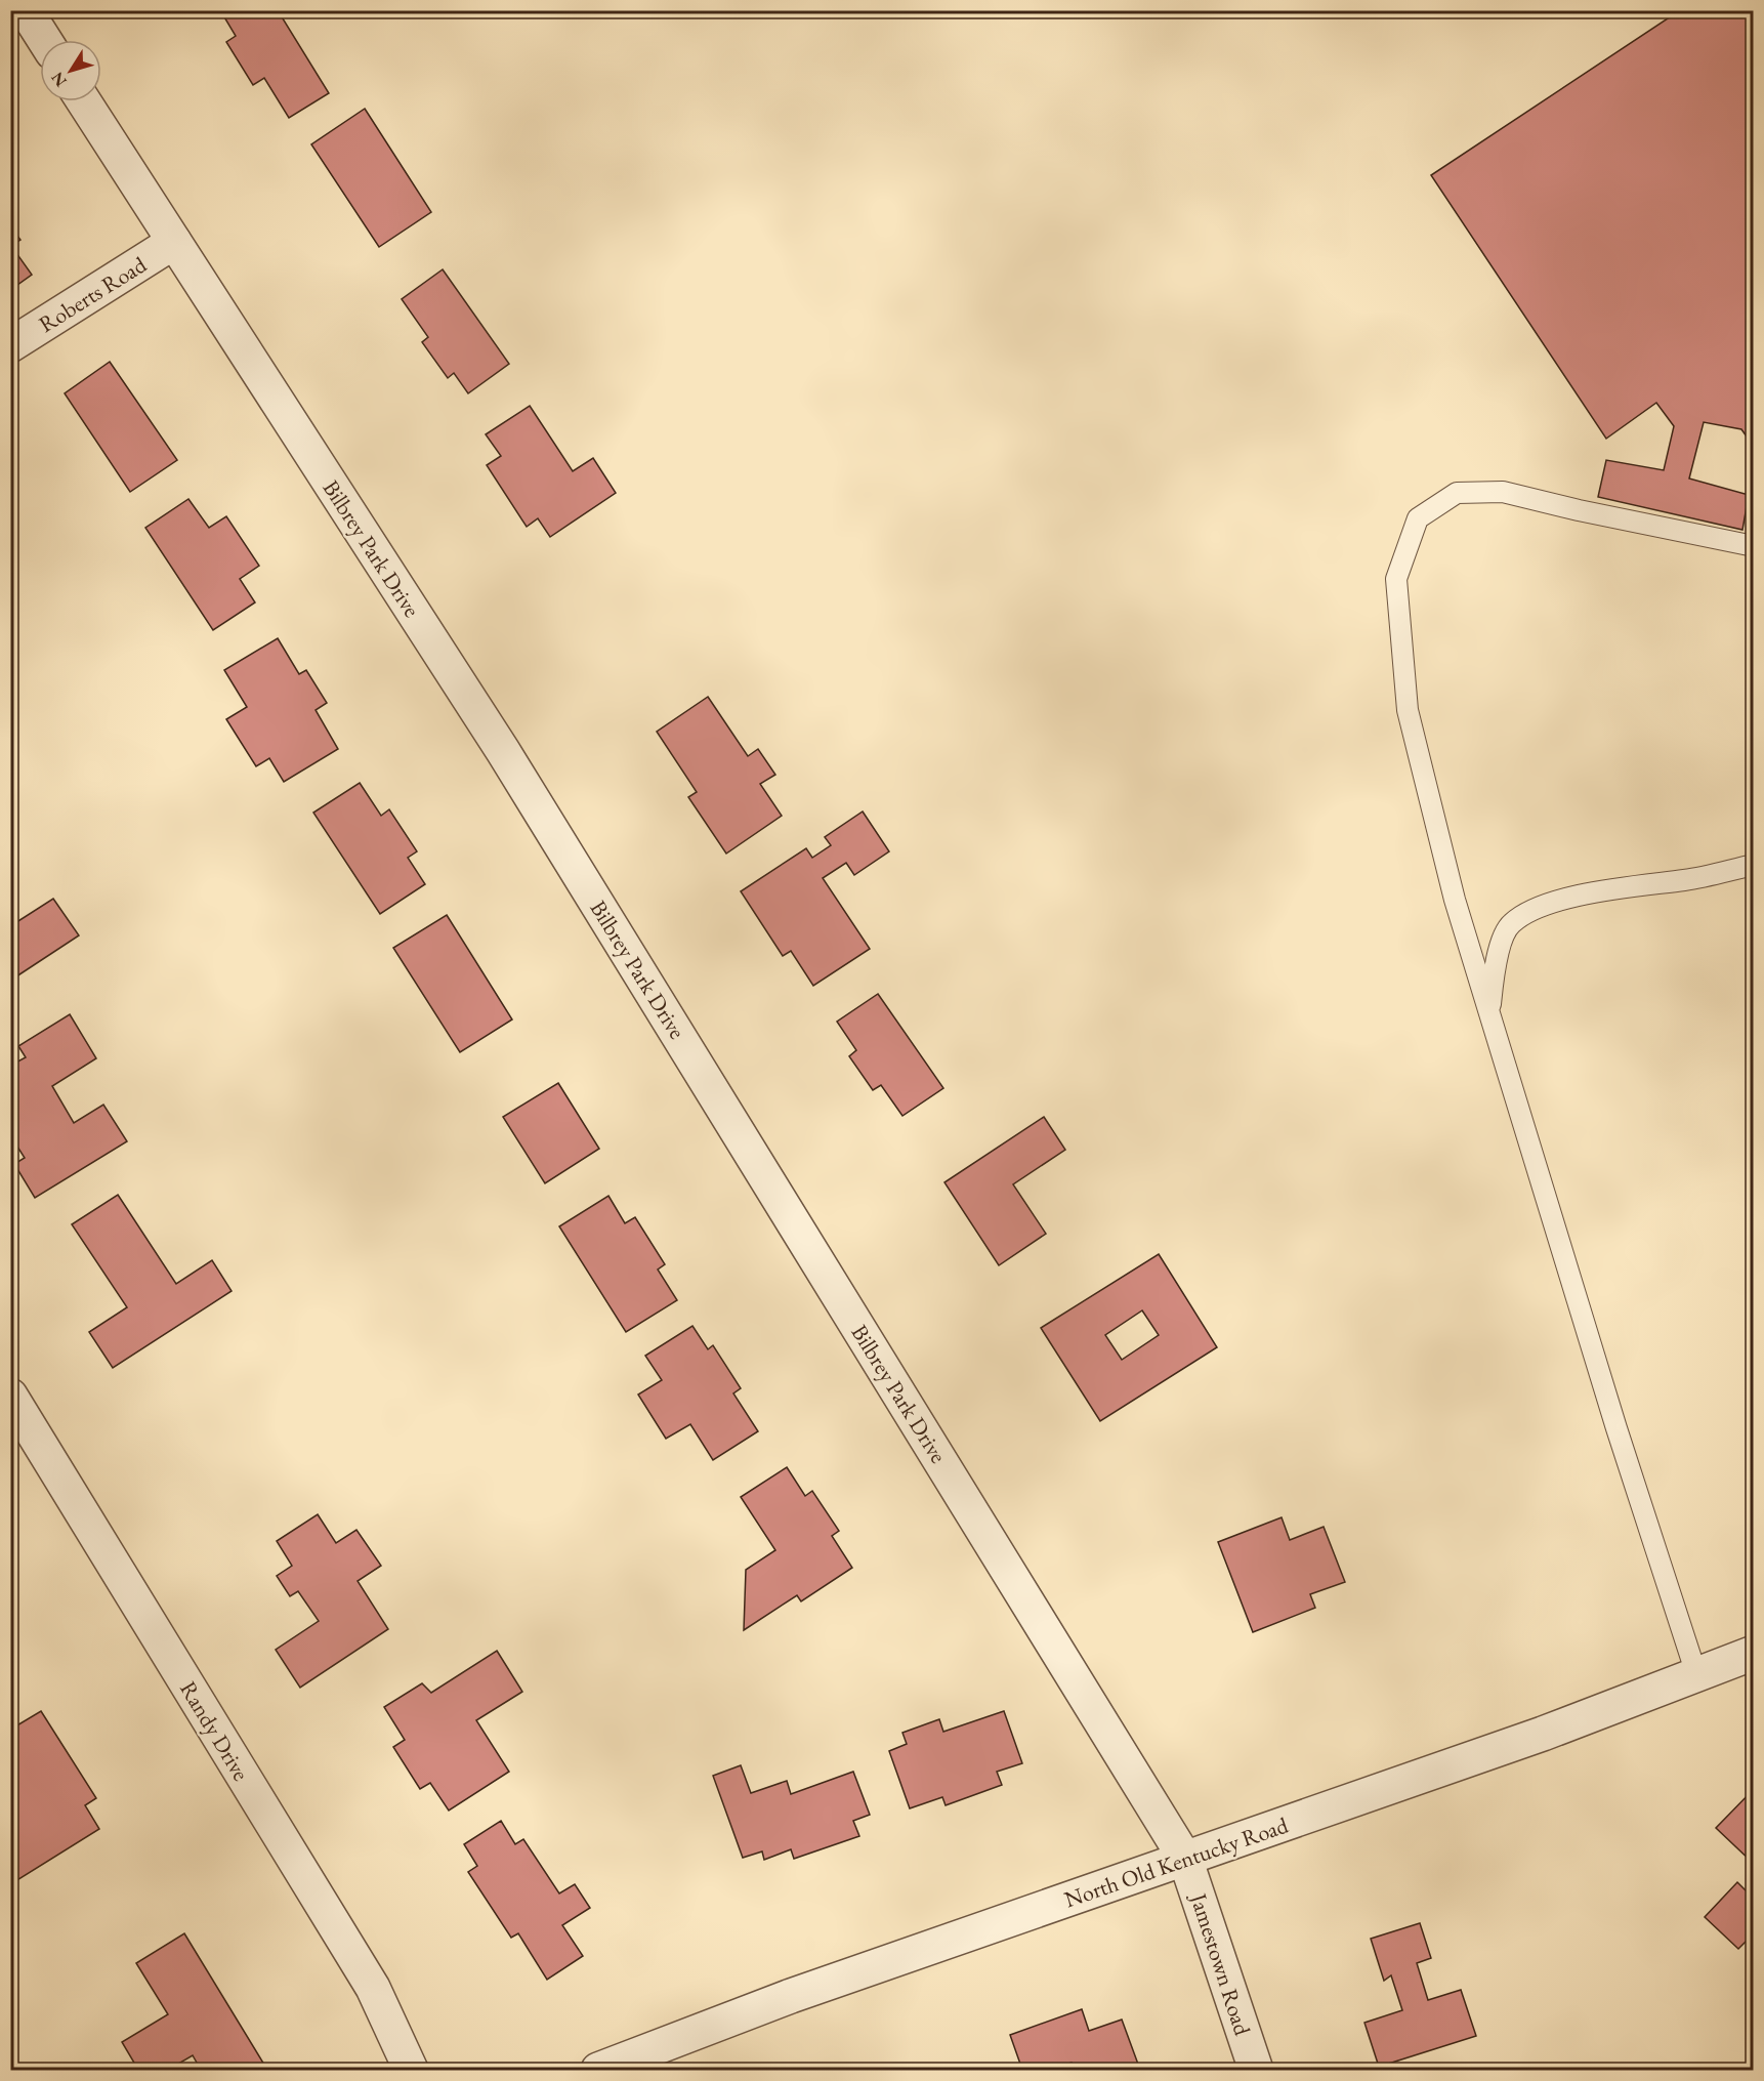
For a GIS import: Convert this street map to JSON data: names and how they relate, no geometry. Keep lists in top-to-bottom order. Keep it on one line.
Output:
{"streets":{"street":["Roberts Road","Bilbrey Park Drive","Randy Drive","North Old Kentucky Road","Jamestown Road"]},"crossings":[["Roberts Road","Bilbrey Park Drive"],["Bilbrey Park Drive","North Old Kentucky Road"],["Bilbrey Park Drive","Jamestown Road"],["North Old Kentucky Road","Jamestown Road"]],"north":"bottom left"}
